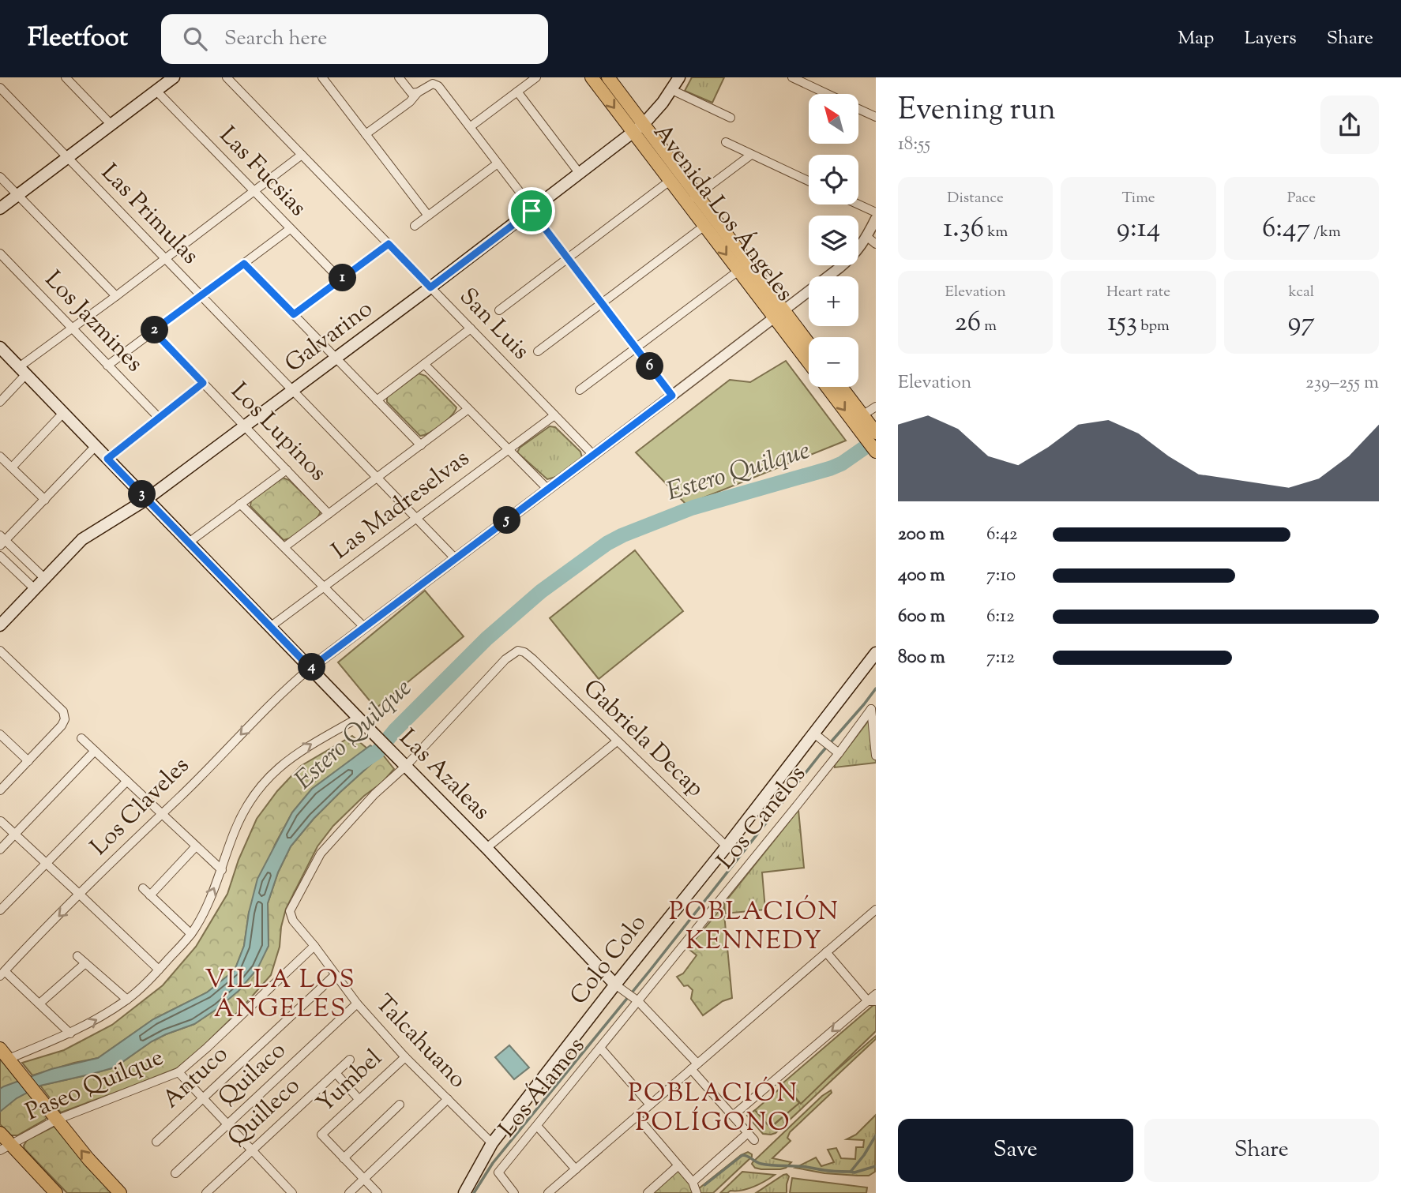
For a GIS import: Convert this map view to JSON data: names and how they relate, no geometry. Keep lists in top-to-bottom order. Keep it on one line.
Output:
{"streets":{"main road":["Avenida Los Ángeles","Galvarino","Las Azaleas","Colo Colo"],"street":["Las Fucsias","Las Primulas","Los Jazmines","San Luis","Los Lupinos","Las Madreselvas","Gabriela Decap","Los Claveles","Los Canelos","Talcahuano","Quilaco","Antuco","Yumbel","Paseo Quilque","Los Álamos","Quilleco"]},"crossings":[["Avenida Los Ángeles","Galvarino"],["Las Primulas","Galvarino"],["Las Primulas","Las Madreselvas"],["San Luis","Galvarino"],["San Luis","Las Madreselvas"],["Galvarino","Los Lupinos"],["Galvarino","Las Azaleas"],["Las Madreselvas","Las Azaleas"],["Gabriela Decap","Colo Colo"],["Gabriela Decap","Talcahuano"],["Las Azaleas","Los Claveles"],["Las Azaleas","Los Canelos"],["Las Azaleas","Colo Colo"],["Las Azaleas","Talcahuano"],["Las Azaleas","Los Álamos"],["Los Canelos","Los Álamos"],["Colo Colo","Talcahuano"],["Talcahuano","Quilaco"],["Talcahuano","Antuco"],["Talcahuano","Yumbel"],["Talcahuano","Paseo Quilque"]],"districts":["POBLACIÓN KENNEDY","VILLA LOS ÁNGELES","POBLACIÓN POLÍGONO"],"water":["Estero Quilque"],"north":"top left","page":{"header":"Fleetfoot","search":"Search here","nav":["Map","Layers","Share"],"heading":["Evening run","18:55"],"map_buttons":["+","−"],"stats":[["Distance","1.36 km"],["Time","9:14"],["Pace","6:47 /km"],["Elevation","26 m"],["Heart rate","153 bpm"],["kcal","97"]],"pins":["1","2","6","3","5","4"],"chart":["Elevation","239–255 m"],"list":[{"name":"200 m","note":"6:42"},{"name":"400 m","note":"7:10"},{"name":"600 m","note":"6:12"},{"name":"800 m","note":"7:12"}],"buttons":["Save","Share"]}}
